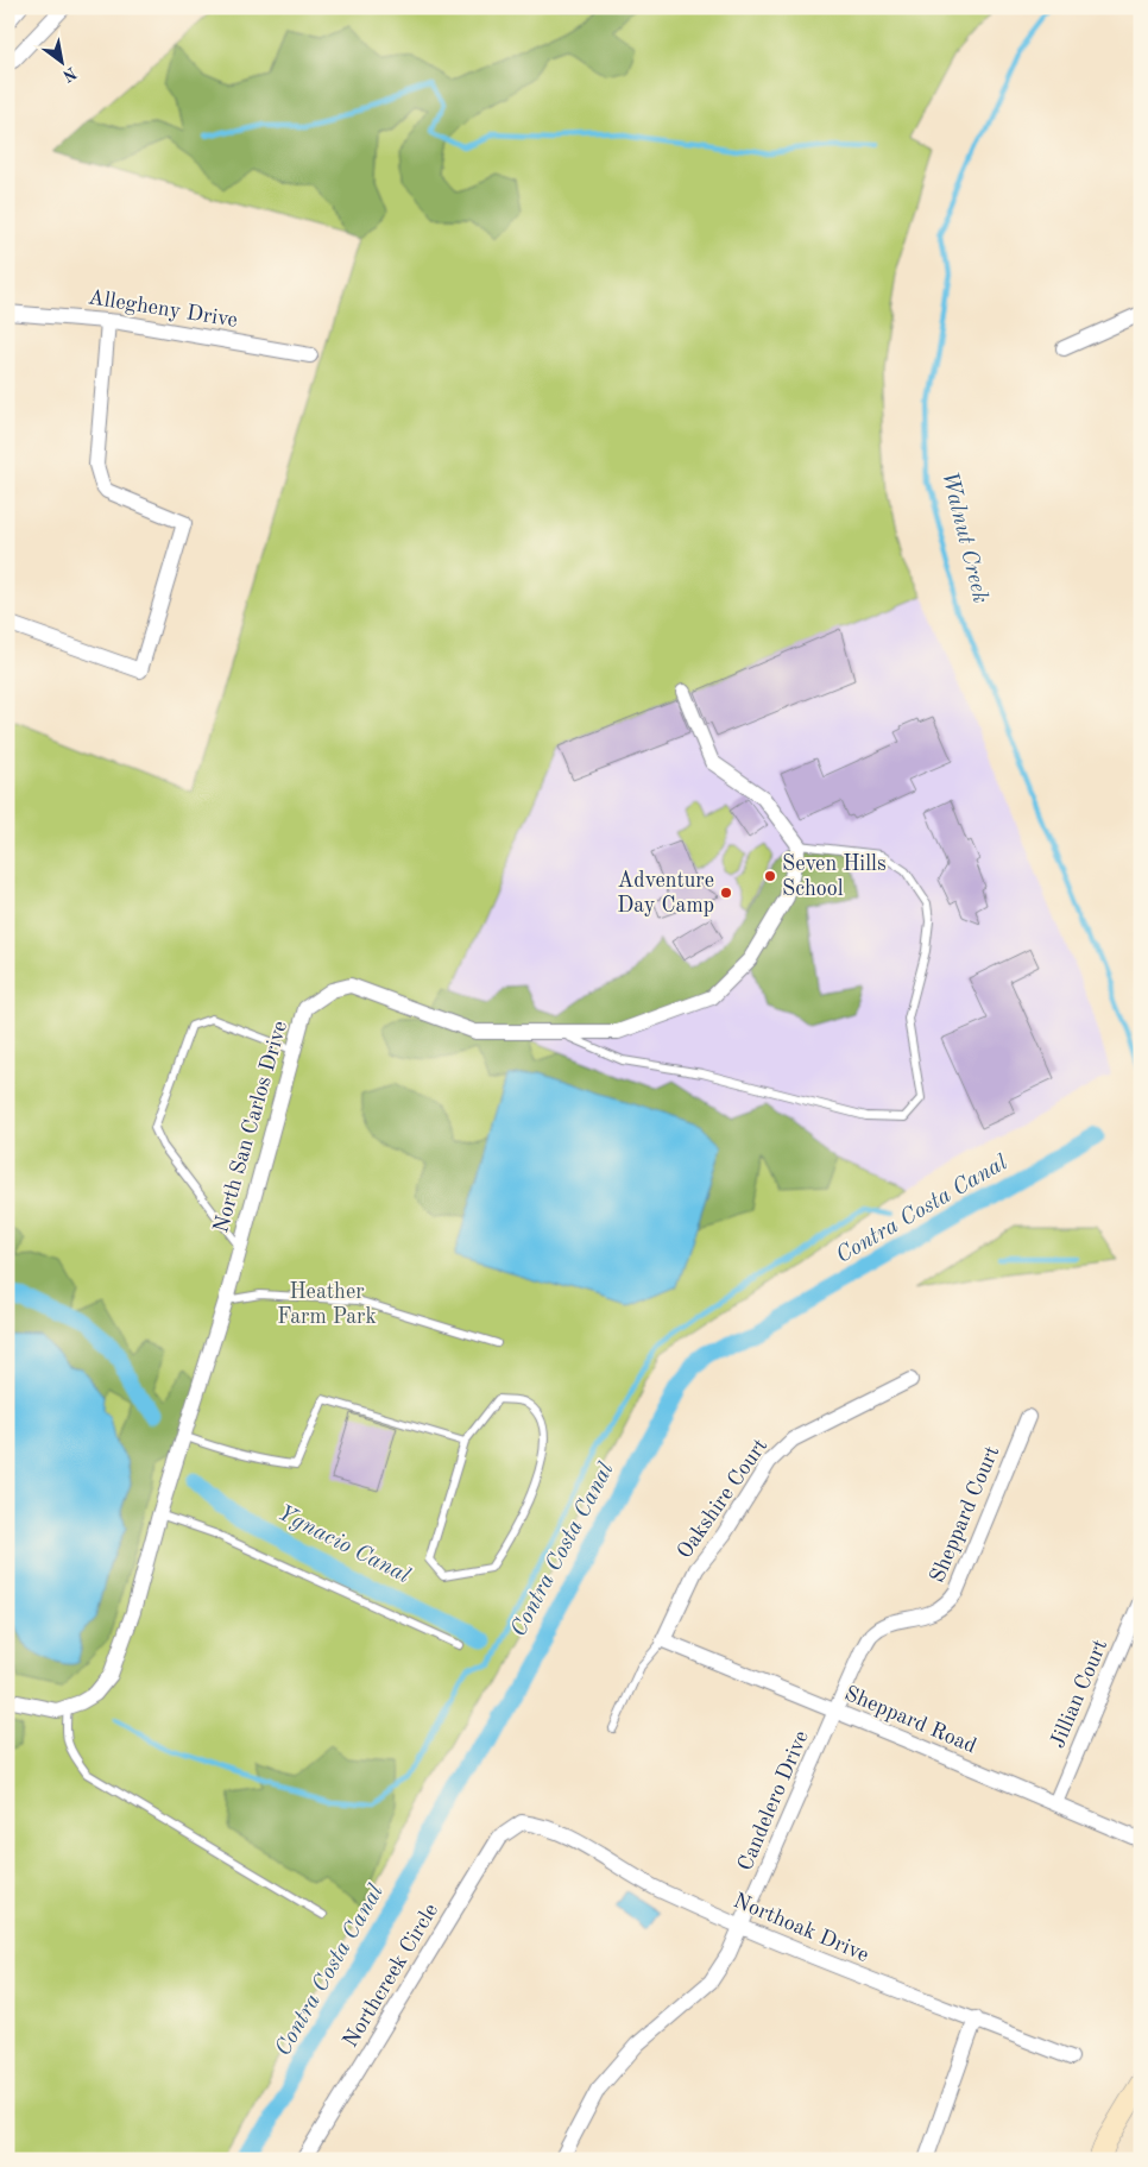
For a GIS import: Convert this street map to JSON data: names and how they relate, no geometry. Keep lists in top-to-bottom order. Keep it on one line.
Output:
{"streets":{"street":["Allegheny Drive","North San Carlos Drive","Oakshire Court","Sheppard Court","Jillian Court","Sheppard Road","Candelero Drive","Northoak Drive","Northcreek Circle"]},"crossings":[["Oakshire Court","Sheppard Road"],["Sheppard Court","Sheppard Road"],["Sheppard Court","Candelero Drive"],["Jillian Court","Sheppard Road"],["Sheppard Road","Candelero Drive"],["Candelero Drive","Northoak Drive"],["Northoak Drive","Northcreek Circle"]],"water":["Walnut Creek","Contra Costa Canal","Ygnacio Canal"],"parks":["Heather Farm Park"],"places":["Seven Hills School","Adventure Day Camp"],"north":"bottom right"}
